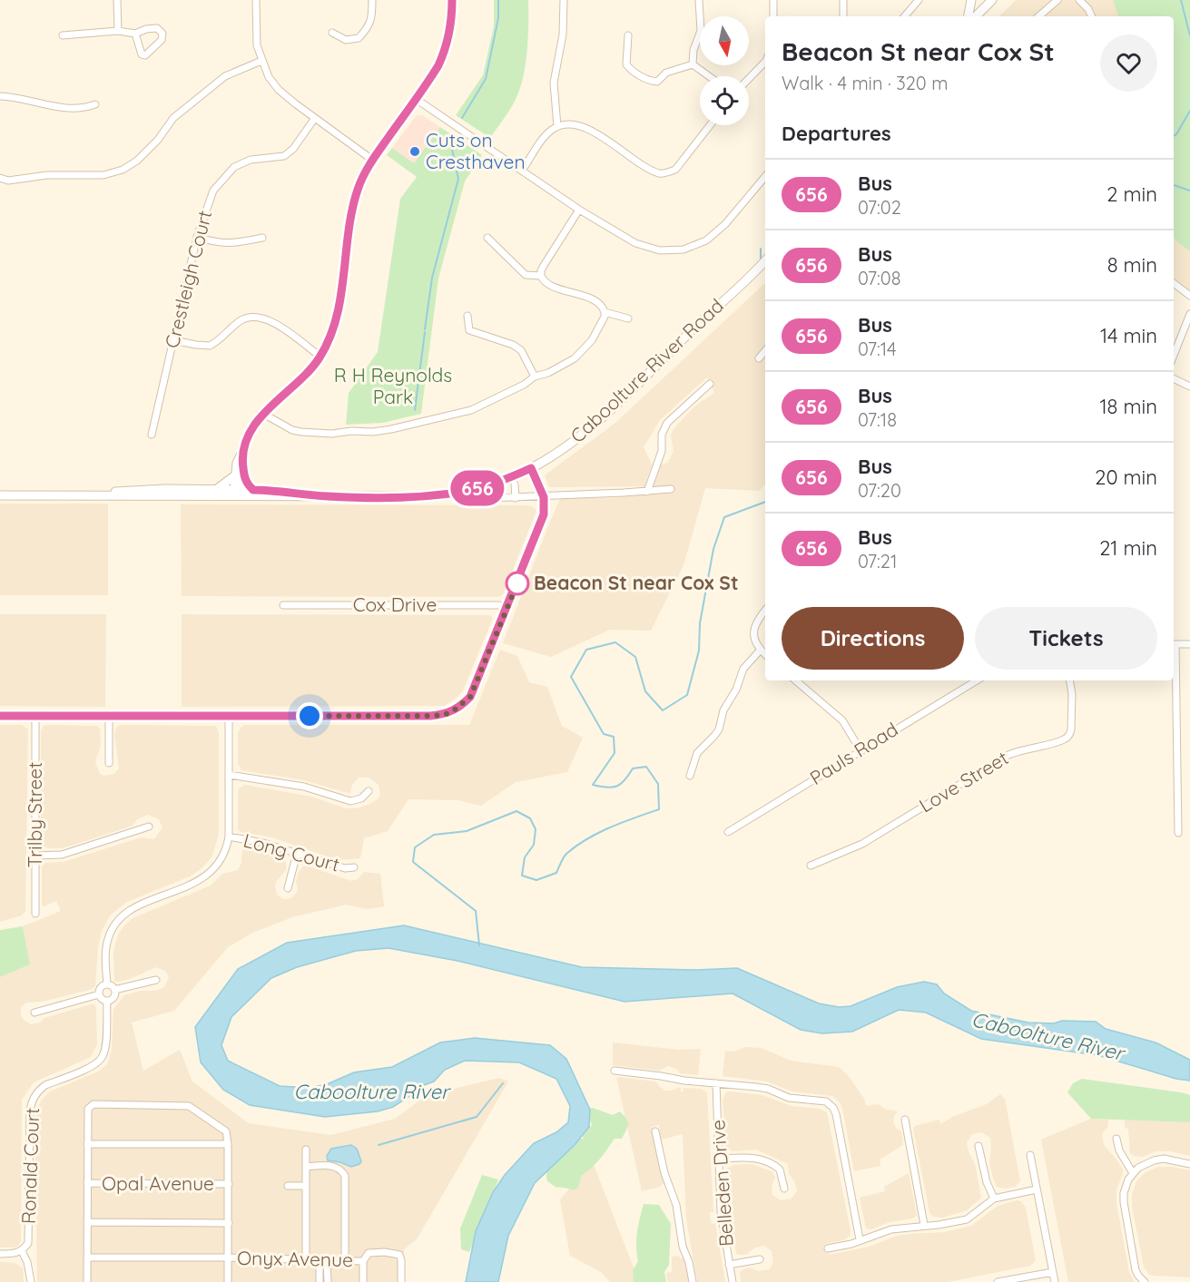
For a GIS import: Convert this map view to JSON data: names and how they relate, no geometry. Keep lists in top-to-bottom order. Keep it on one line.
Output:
{"streets":{"main road":["Caboolture River Road"],"street":["Crestleigh Court","Cox Drive","Pauls Road","Love Street","Trilby Street","Long Court","Ronald Court","Belleden Drive","Opal Avenue","Onyx Avenue"]},"water":["Caboolture River"],"parks":["R H Reynolds Park"],"places":["Cuts on Cresthaven","Beacon St near Cox St"],"lines":["bus line 656"],"north":"bottom","page":{"on_map":"656","heading":[["Beacon St near Cox St","Walk · 4 min · 320 m"],"Departures"],"list":[{"mark":"656","name":"Bus","note":"07:02","value":"2 min"},{"mark":"656","name":"Bus","note":"07:08","value":"8 min"},{"mark":"656","name":"Bus","note":"07:14","value":"14 min"},{"mark":"656","name":"Bus","note":"07:18","value":"18 min"},{"mark":"656","name":"Bus","note":"07:20","value":"20 min"},{"mark":"656","name":"Bus","note":"07:21","value":"21 min"}],"buttons":["Directions","Tickets"]}}
